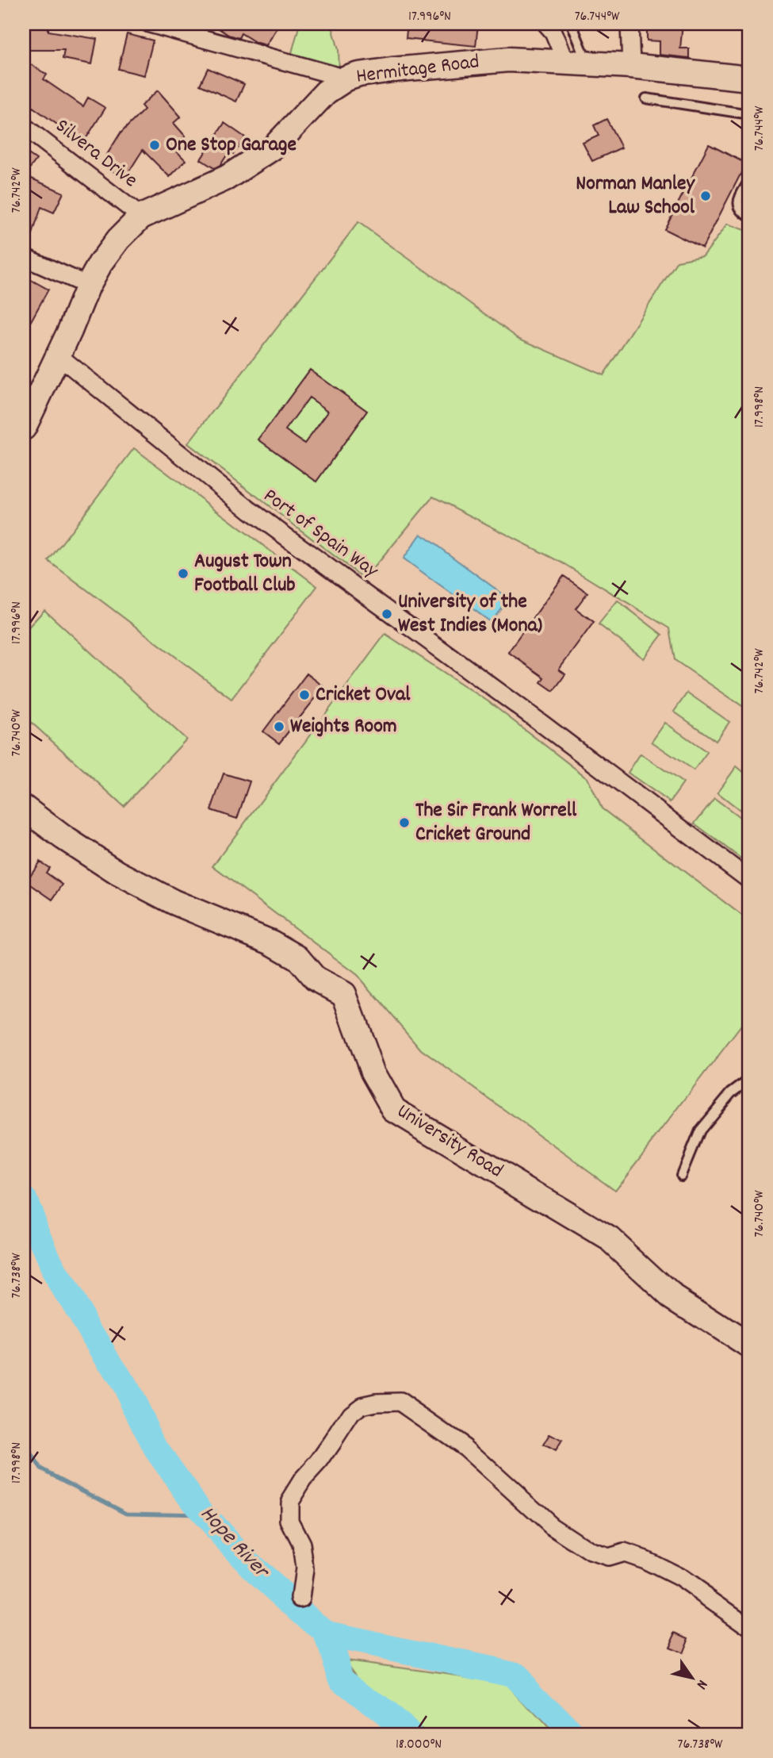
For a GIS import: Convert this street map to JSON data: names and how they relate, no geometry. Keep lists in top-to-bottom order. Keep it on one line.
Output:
{"streets":{"street":["Hermitage Road","Silvera Drive","Port of Spain Way","University Road"]},"crossings":[["Hermitage Road","Silvera Drive"],["Hermitage Road","Port of Spain Way"]],"water":["Hope River"],"places":["One Stop Garage","Norman Manley Law School","August Town Football Club","University of the West Indies (Mona)","Cricket Oval","Weights Room","The Sir Frank Worrell Cricket Ground"],"north":"bottom right","coordinates":["17.996°N","76.744°W","76.742°W","17.998°N","76.740°W","76.738°W","18.000°N"]}
